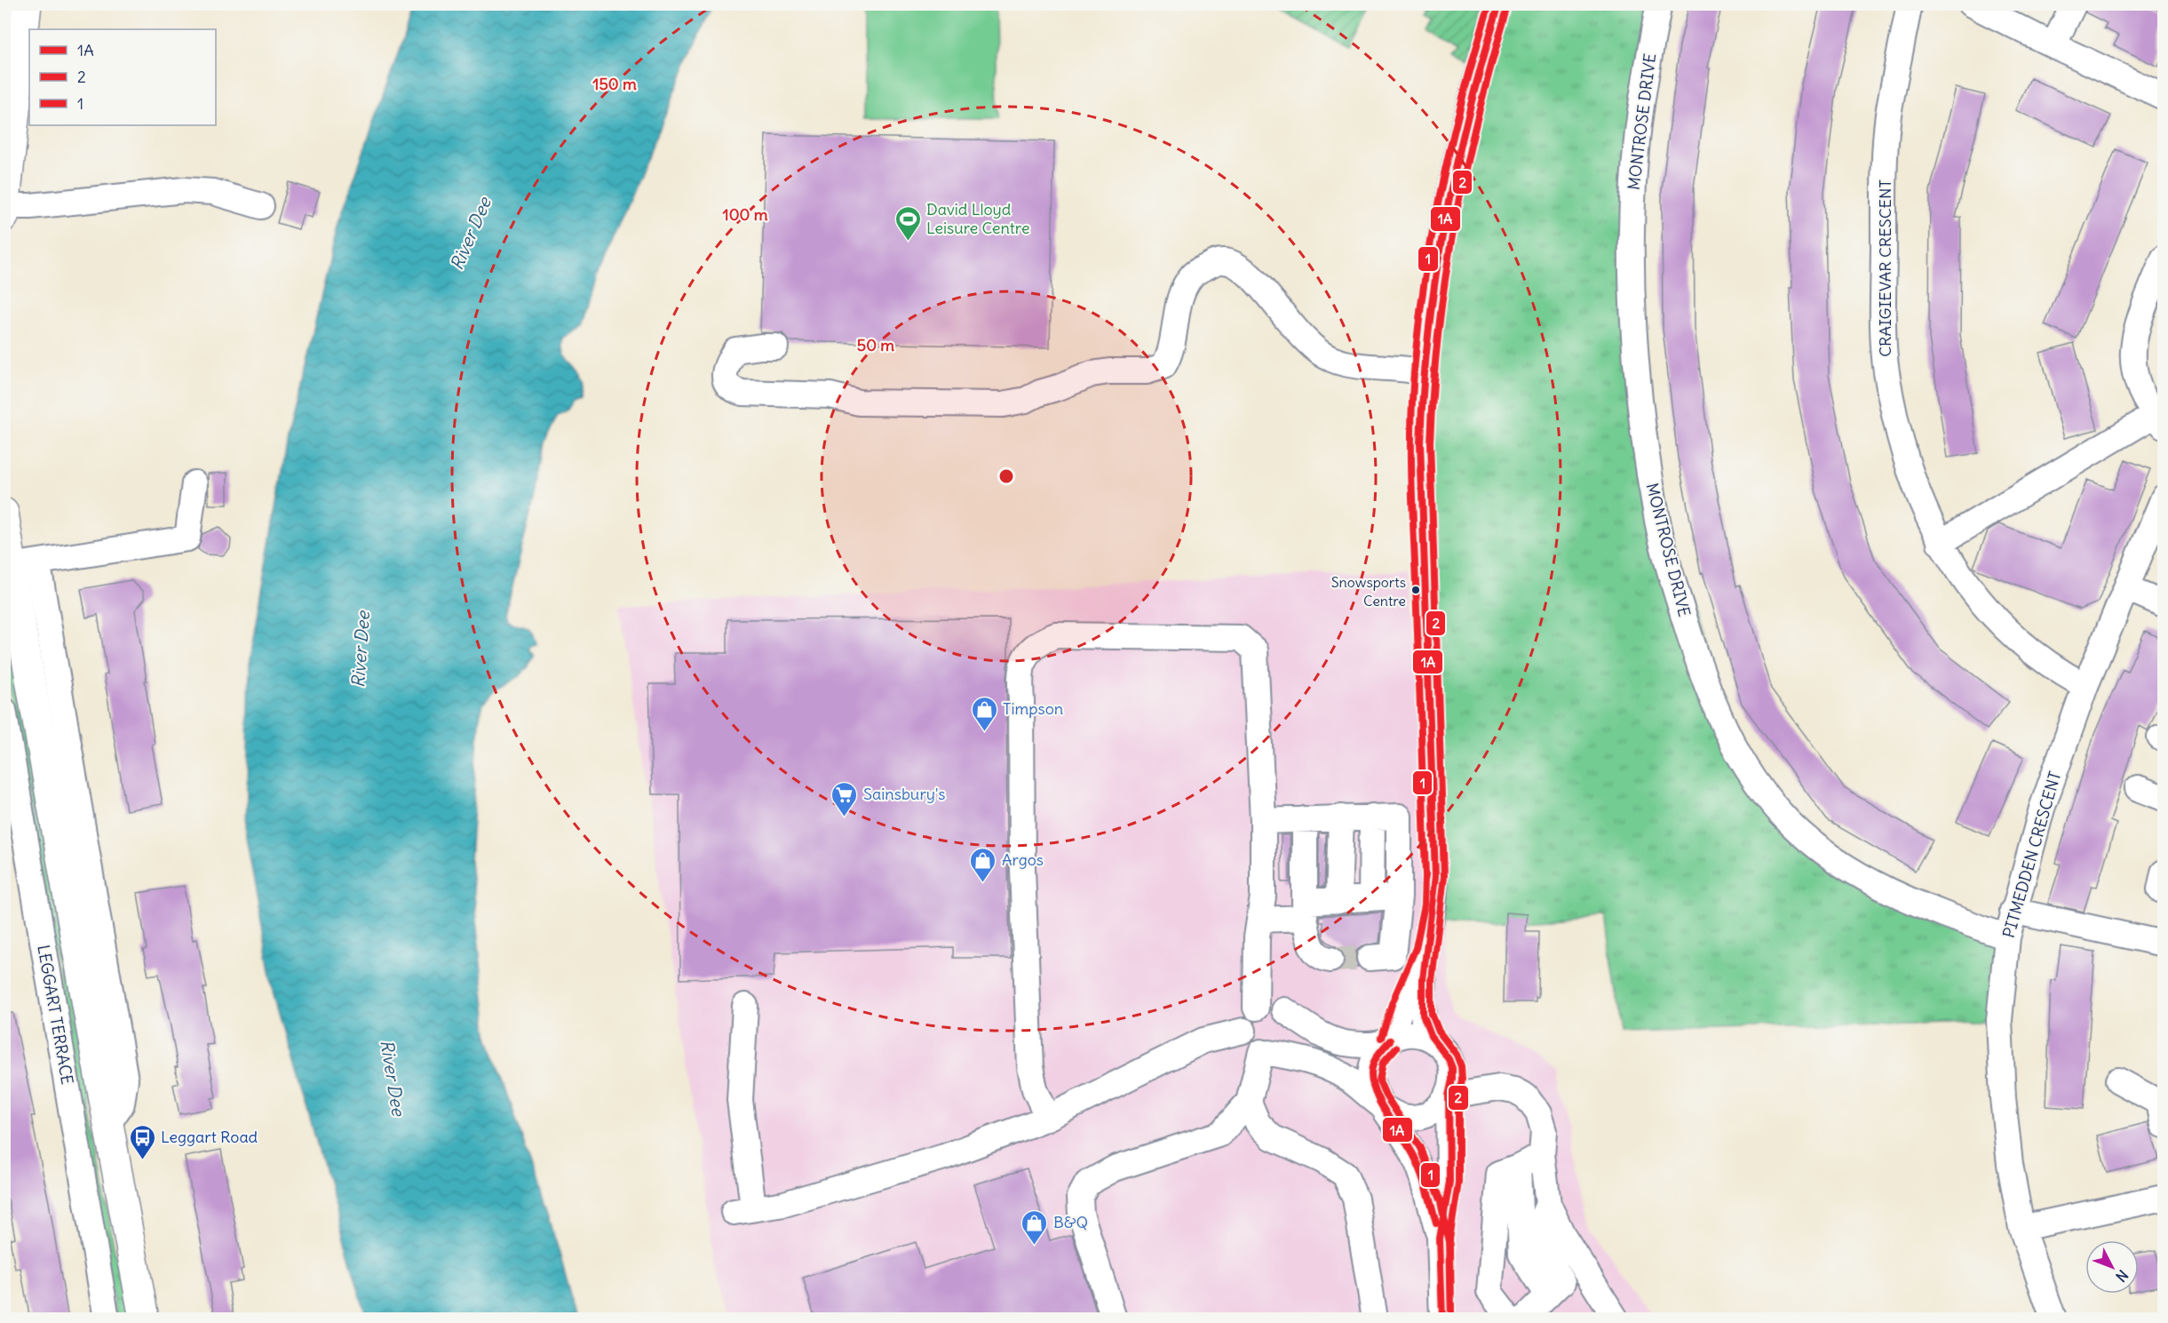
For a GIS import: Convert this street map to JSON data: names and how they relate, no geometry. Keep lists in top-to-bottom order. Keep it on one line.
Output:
{"streets":{"main road":["LEGGART TERRACE"],"street":["MONTROSE DRIVE","CRAIGIEVAR CRESCENT","PITMEDDEN CRESCENT"]},"crossings":[["MONTROSE DRIVE","PITMEDDEN CRESCENT"],["CRAIGIEVAR CRESCENT","PITMEDDEN CRESCENT"]],"water":["River Dee"],"places":{"sports":["David Lloyd Leisure Centre"],"other":["Snowsports Centre"],"shop":["Timpson","Argos","B&Q"],"supermarket":["Sainsbury's"],"bus stop":["Leggart Road"]},"lines":["transit line 1A","transit line 1","transit line 2"],"legend":["1A","2","1"],"north":"bottom right","rings":["150 m","100 m","50 m"]}
